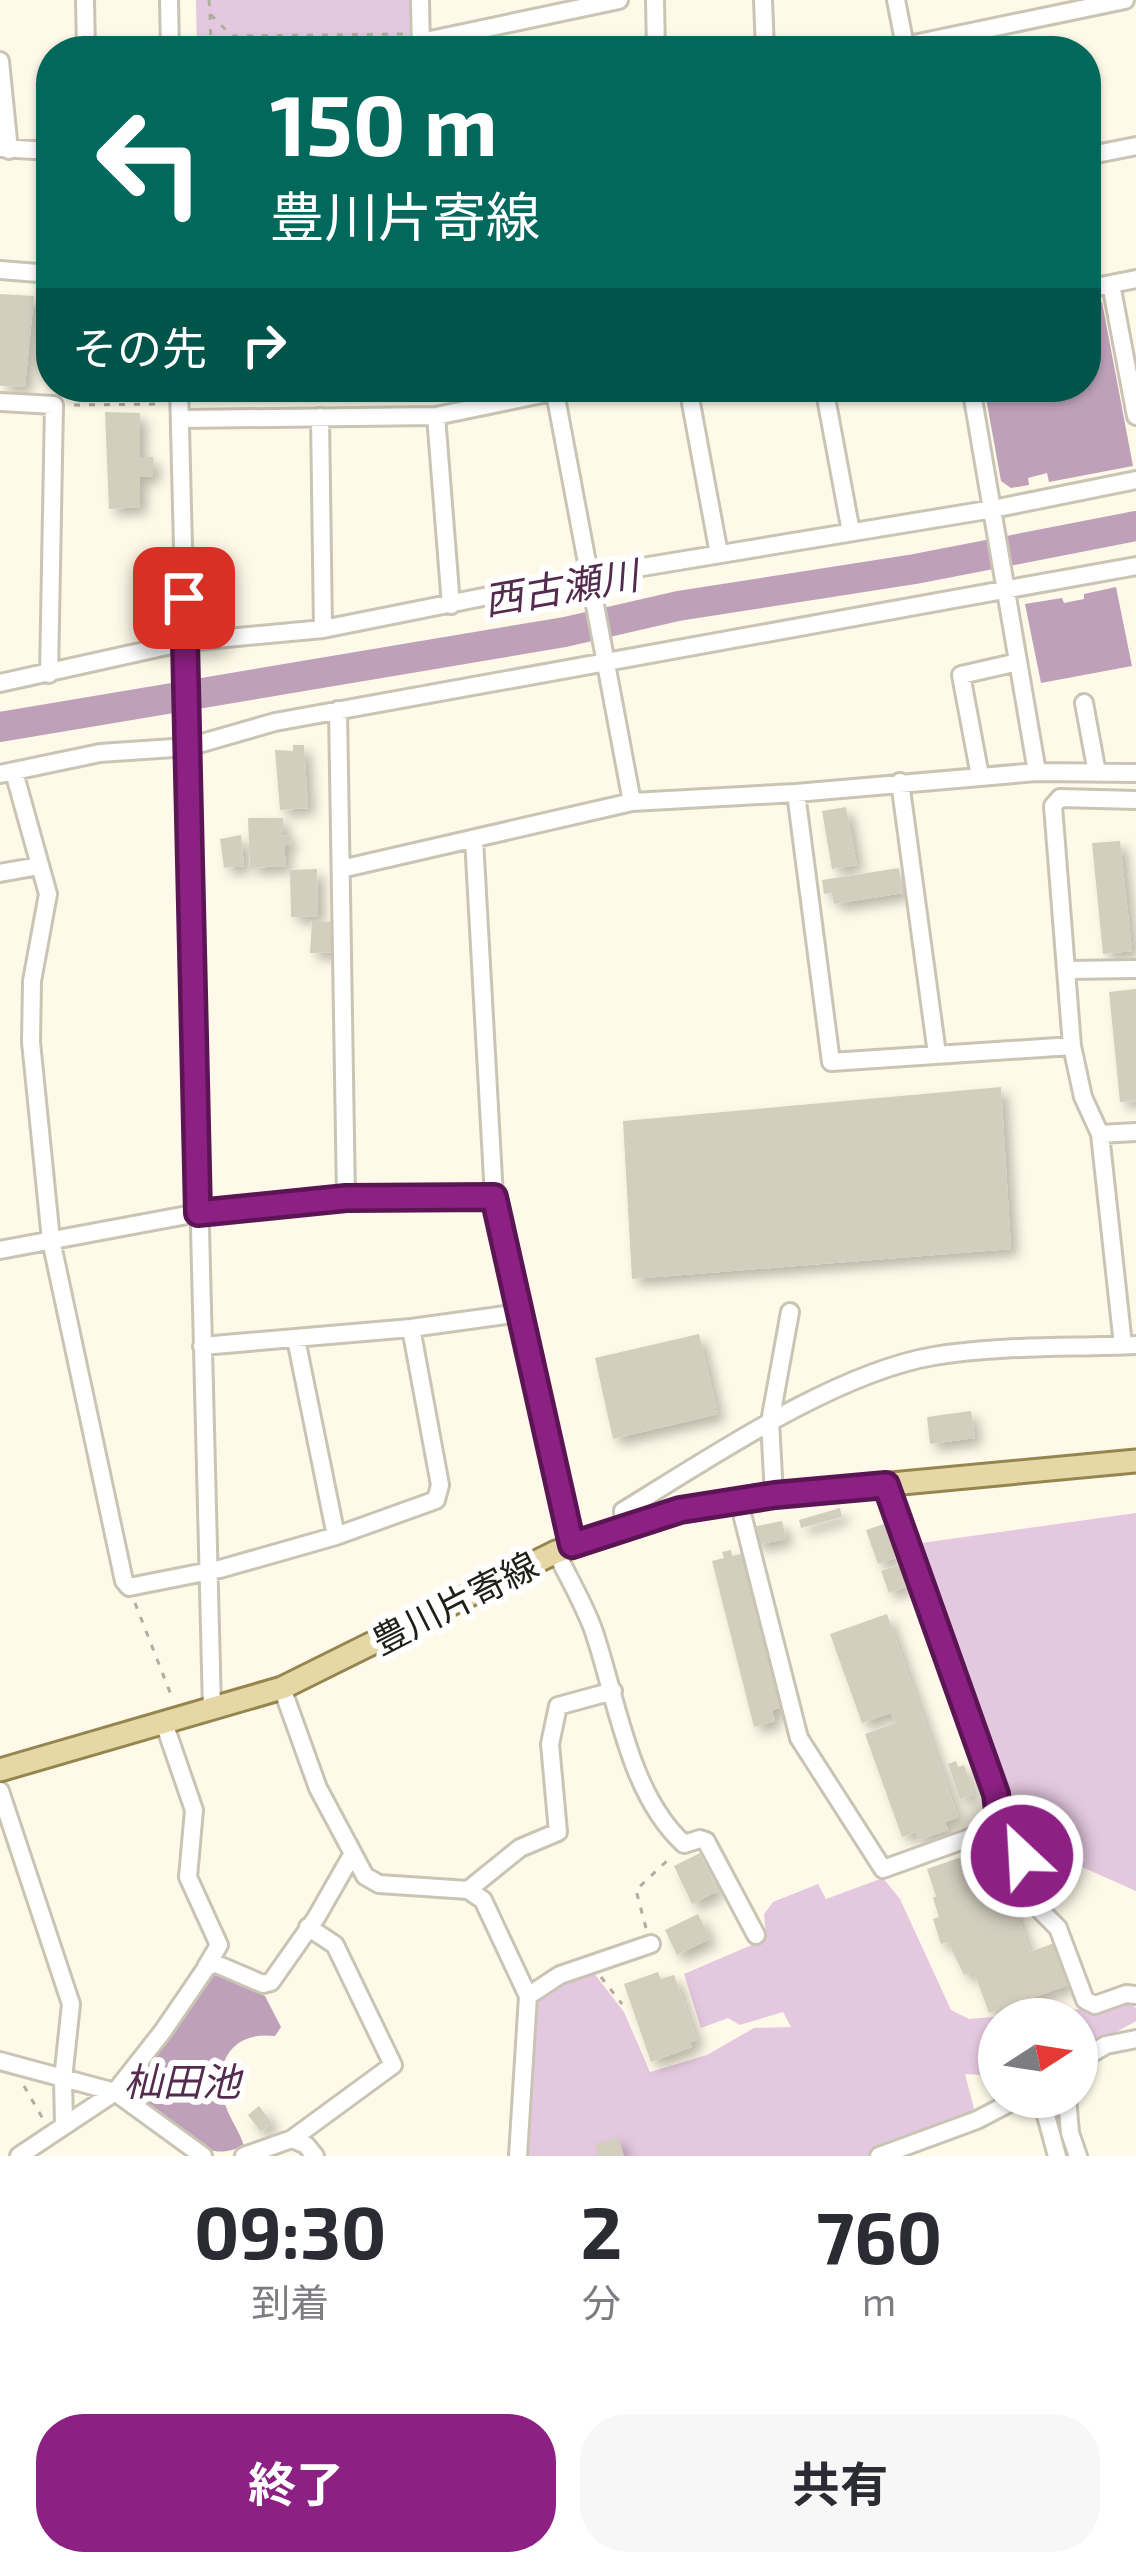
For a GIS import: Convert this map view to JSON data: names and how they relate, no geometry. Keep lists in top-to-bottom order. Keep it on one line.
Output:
{"streets":{"main road":["豊川片寄線"]},"water":["西古瀬川","杣田池"],"north":"right","page":{"turn":["150 m","豊川片寄線"],"then":"その先","eta":["09:30","到着","2","分","760","m"],"buttons":["終了","共有"]}}
